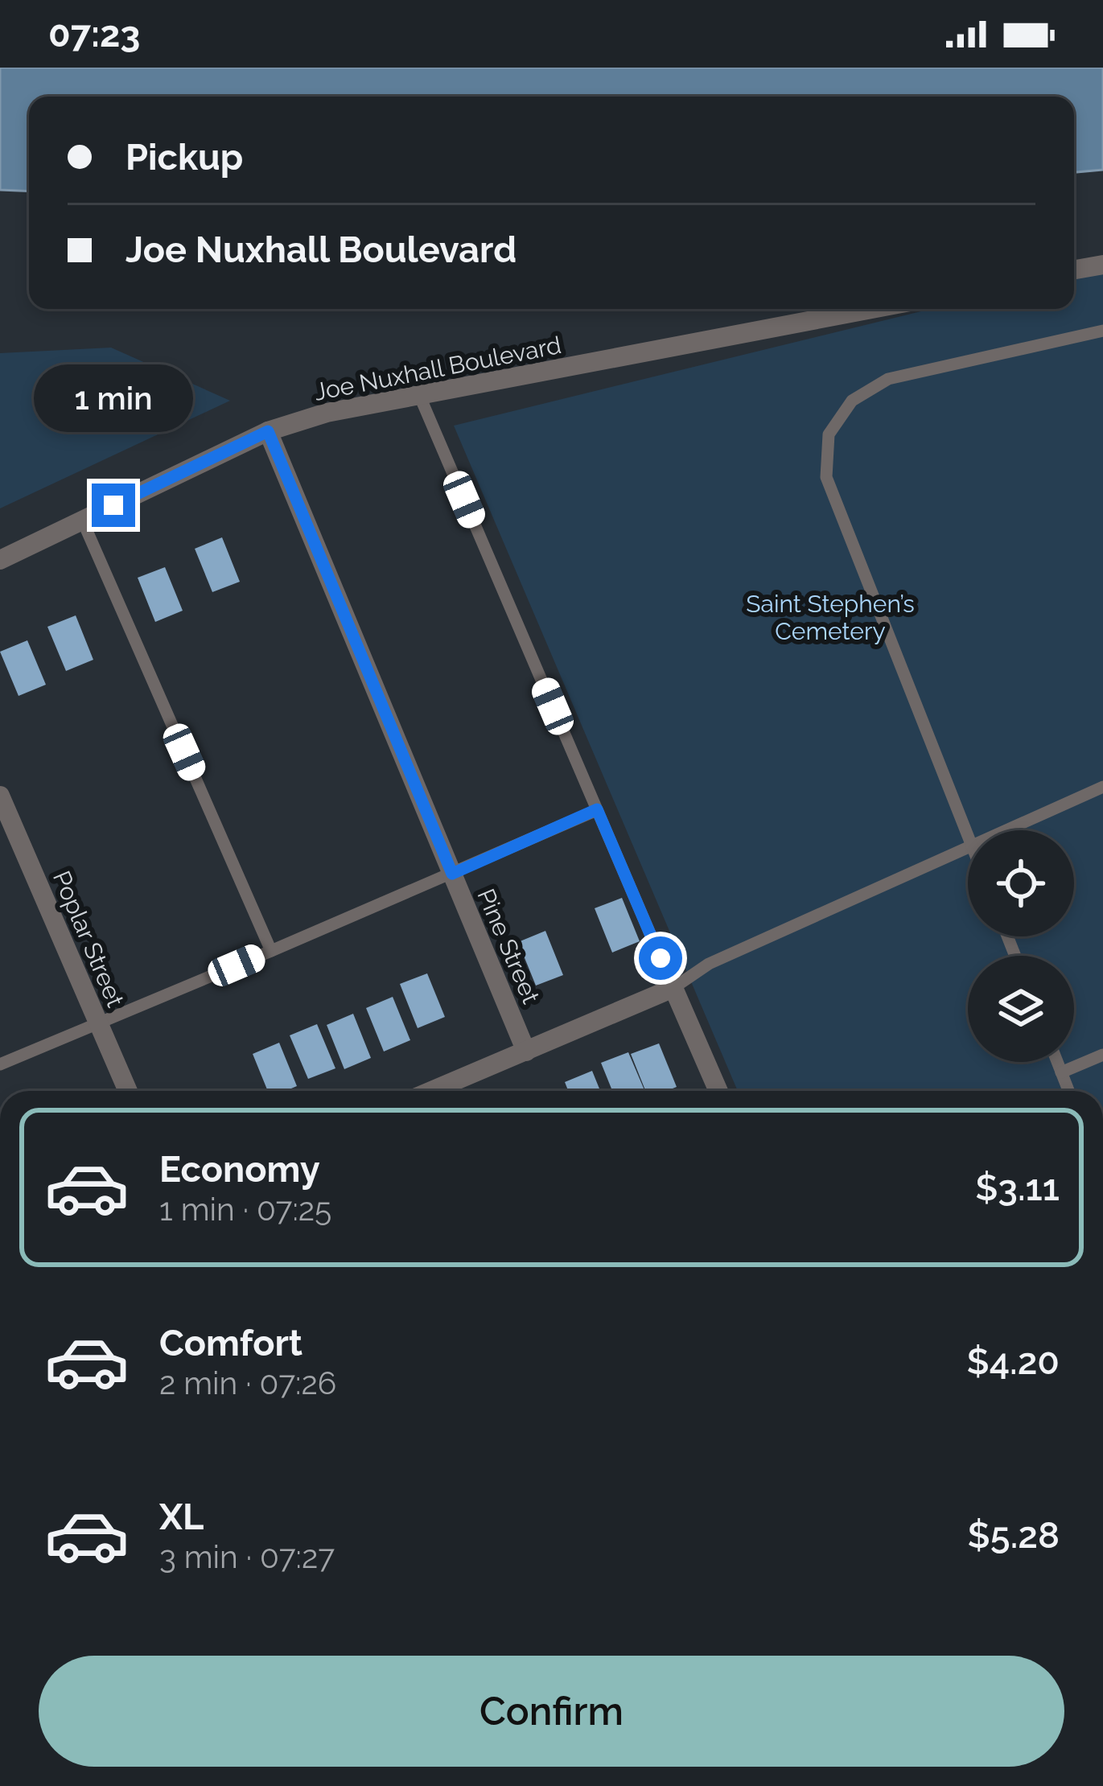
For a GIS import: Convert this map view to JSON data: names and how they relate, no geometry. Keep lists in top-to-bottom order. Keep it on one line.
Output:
{"streets":{"street":["Joe Nuxhall Boulevard","Poplar Street","Pine Street"]},"crossings":[["Joe Nuxhall Boulevard","Pine Street"]],"parks":["Saint Stephen’s Cemetery"],"page":{"status":"07:23","banner":["Pickup","Joe Nuxhall Boulevard"],"bubble":"1 min","list":[{"name":"Economy","note":"1 min · 07:25","value":"$3.11"},{"name":"Comfort","note":"2 min · 07:26","value":"$4.20"},{"name":"XL","note":"3 min · 07:27","value":"$5.28"}],"buttons":"Confirm"}}
